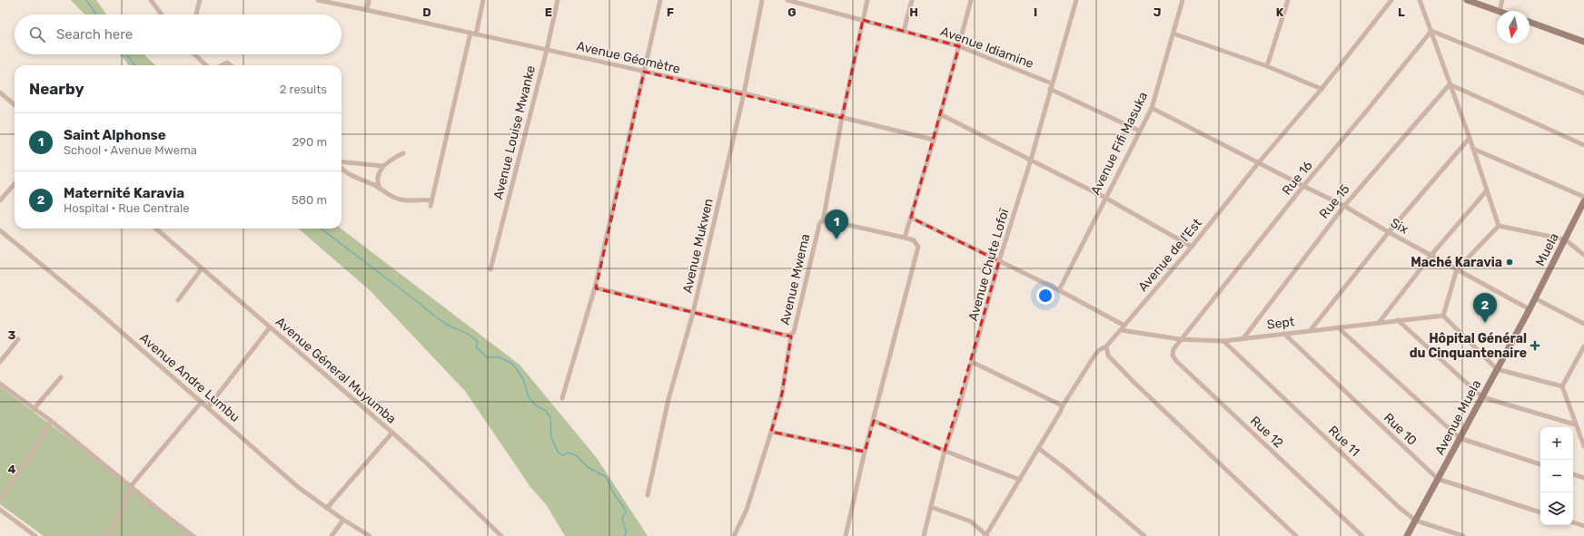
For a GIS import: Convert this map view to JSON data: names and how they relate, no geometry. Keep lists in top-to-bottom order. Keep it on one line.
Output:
{"streets":{"street":["Avenue Idiamine","Avenue Géomètre","Avenue Louise Mwanke","Avenue Fifi Masuka","Rue 16","Rue 15","Six","Avenue Mukwen","Muela","Avenue de l'Est","Avenue Chute Lofoï","Avenue Mwema","Sept","Avenue Géneral Muyumba","Avenue Andre Lumbu","Avenue Muela","Rue 10","Rue 12","Rue 11"]},"crossings":[["Avenue Idiamine","Avenue Chute Lofoï"],["Avenue Géomètre","Avenue Louise Mwanke"],["Avenue Géomètre","Avenue Mukwen"],["Avenue Fifi Masuka","Six"],["Rue 16","Six"],["Rue 16","Sept"],["Rue 16","Rue 12"],["Rue 15","Six"],["Rue 15","Sept"],["Six","Muela"],["Six","Avenue de l'Est"],["Six","Avenue Muela"],["Avenue Mukwen","Avenue Mwema"],["Muela","Avenue Muela"],["Avenue de l'Est","Sept"],["Sept","Rue 10"],["Sept","Rue 12"],["Sept","Rue 11"],["Avenue Muela","Rue 10"],["Avenue Muela","Rue 11"]],"places":{"other":["Maché Karavia"],"health":["Hôpital Général du Cinquantenaire"]},"north":"bottom","page":{"search":"Search here","heading":["Nearby","2 results"],"list":[{"mark":"1","name":"Saint Alphonse","note":"School · Avenue Mwema","value":"290 m"},{"mark":"2","name":"Maternité Karavia","note":"Hospital · Rue Centrale","value":"580 m"}],"pins":["1","2"],"map_buttons":["+","−"]},"grid":{"columns":["D","E","F","G","H","I","J","K","L"],"rows":["3","4"]}}
